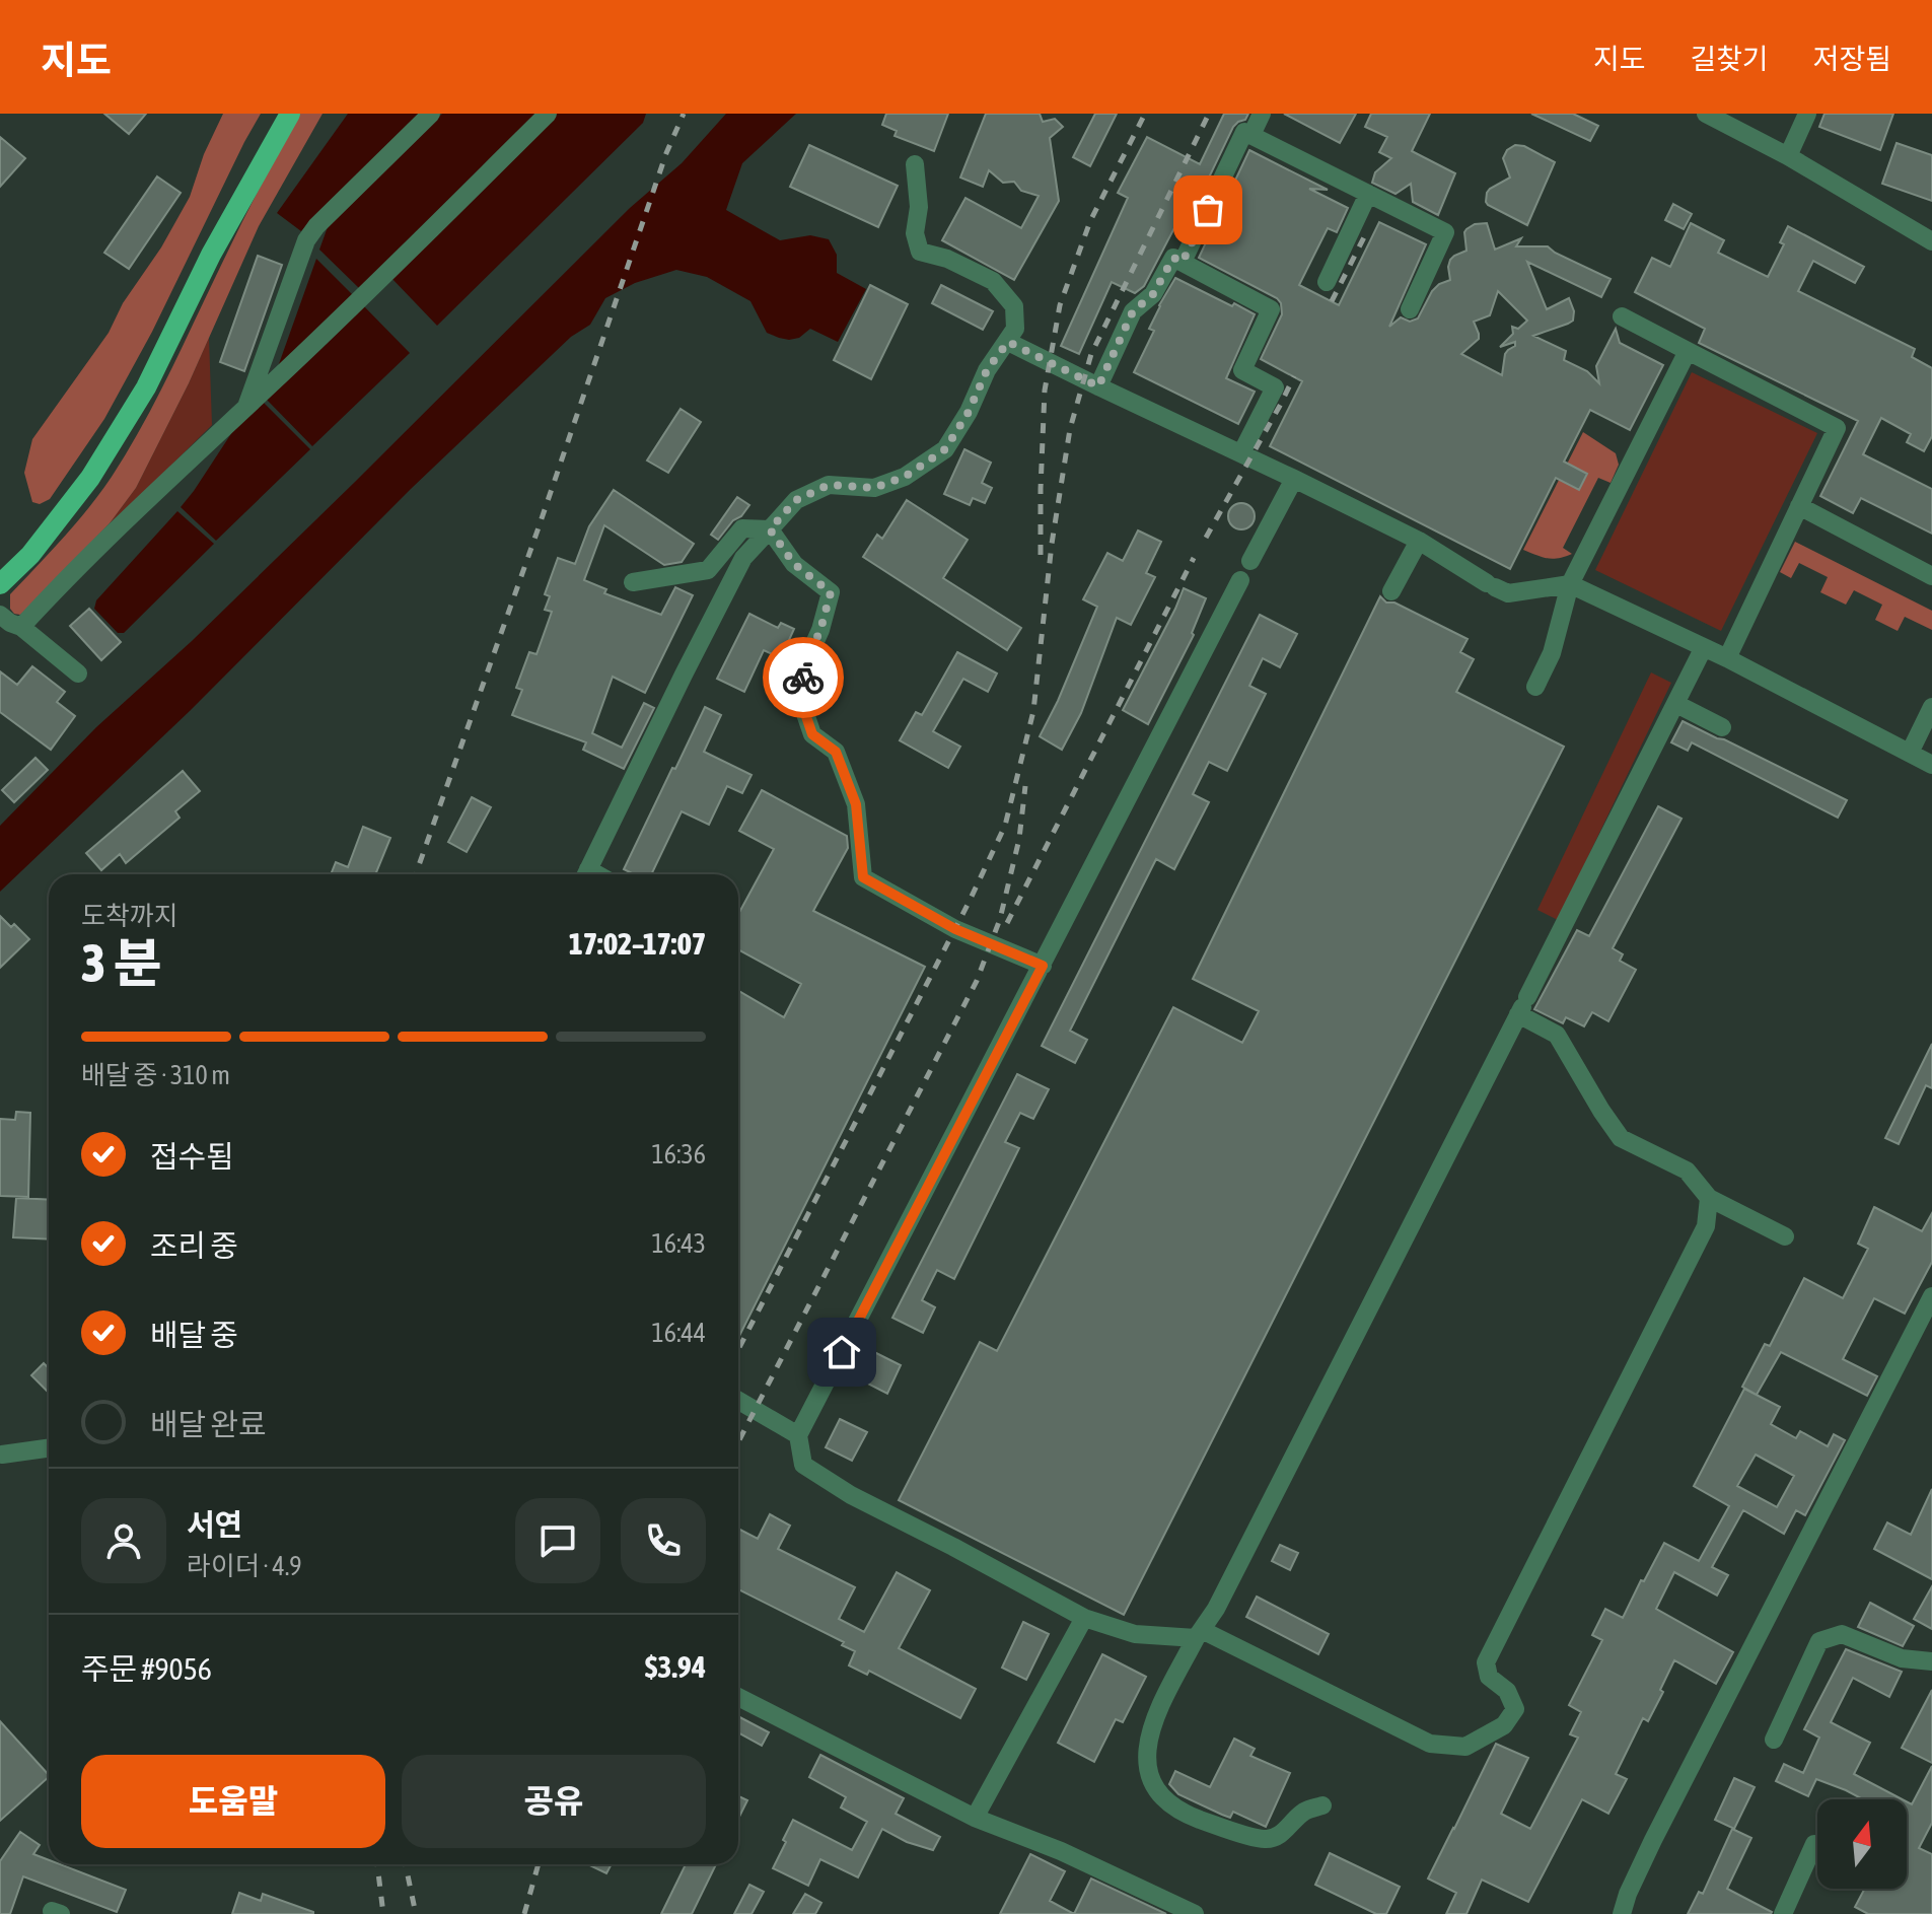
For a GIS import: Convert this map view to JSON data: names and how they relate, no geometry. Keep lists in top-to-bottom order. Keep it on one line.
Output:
{"north":"top","page":{"header":"지도","nav":["지도","길찾기","저장됨"],"heading":["3 분","도착까지","17:02–17:07"],"panel":["서연","라이더 · 4.9","주문 #9056","$3.94"],"bar":"배달 중 · 310 m","list":[["접수됨","16:36"],["조리 중","16:43"],["배달 중","16:44"],"배달 완료"],"buttons":["도움말","공유"]}}
